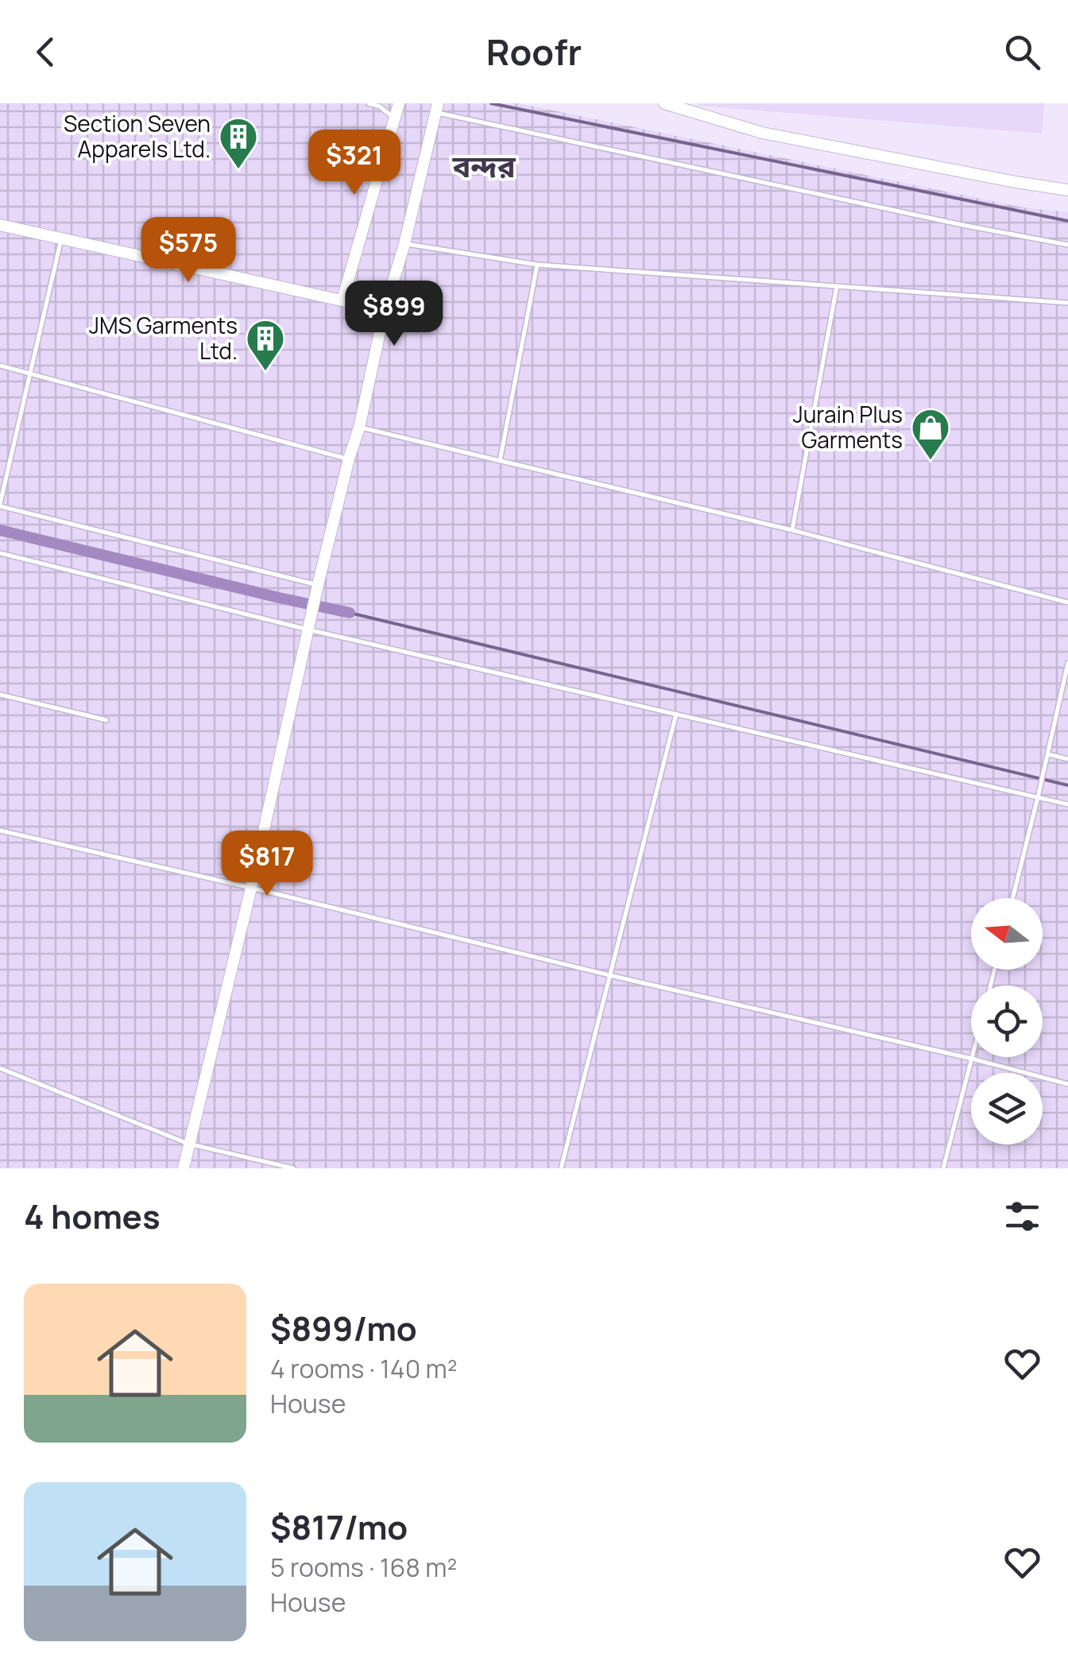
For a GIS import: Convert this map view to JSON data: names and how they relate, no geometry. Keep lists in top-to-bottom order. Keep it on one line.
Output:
{"districts":["বন্দর"],"places":{"building":["Section Seven Apparels Ltd.","JMS Garments Ltd."],"shop":["Jurain Plus Garments"]},"north":"left","page":{"header":"Roofr","price":["$321","$575","$899","$817"],"heading":"4 homes","list":[{"name":"$899/mo","note":"4 rooms · 140 m² · House"},{"name":"$817/mo","note":"5 rooms · 168 m² · House"}]}}
